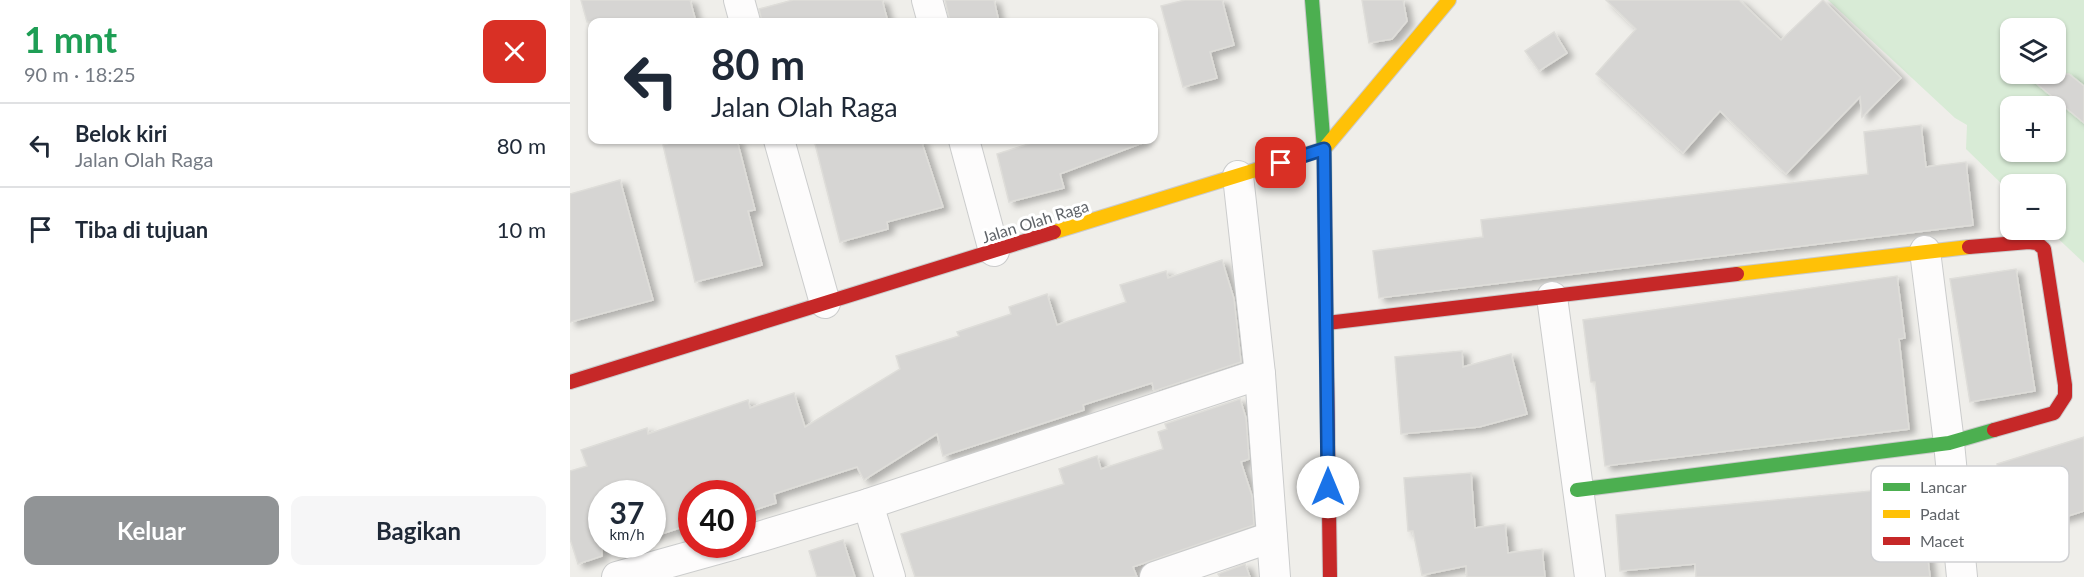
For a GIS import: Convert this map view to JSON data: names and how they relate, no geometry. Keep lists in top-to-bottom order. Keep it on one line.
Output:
{"streets":{"street":["Jalan Olah Raga"]},"legend":["Lancar","Padat","Macet"],"page":{"heading":["1 mnt","90 m · 18:25"],"map_buttons":["+","−"],"turn":["80 m","Jalan Olah Raga"],"list":[{"name":"Belok kiri","note":"Jalan Olah Raga","value":"80 m"},{"name":"Tiba di tujuan","value":"10 m"}],"speed":"37 km/h","limit":"40","buttons":["Keluar","Bagikan"]}}
